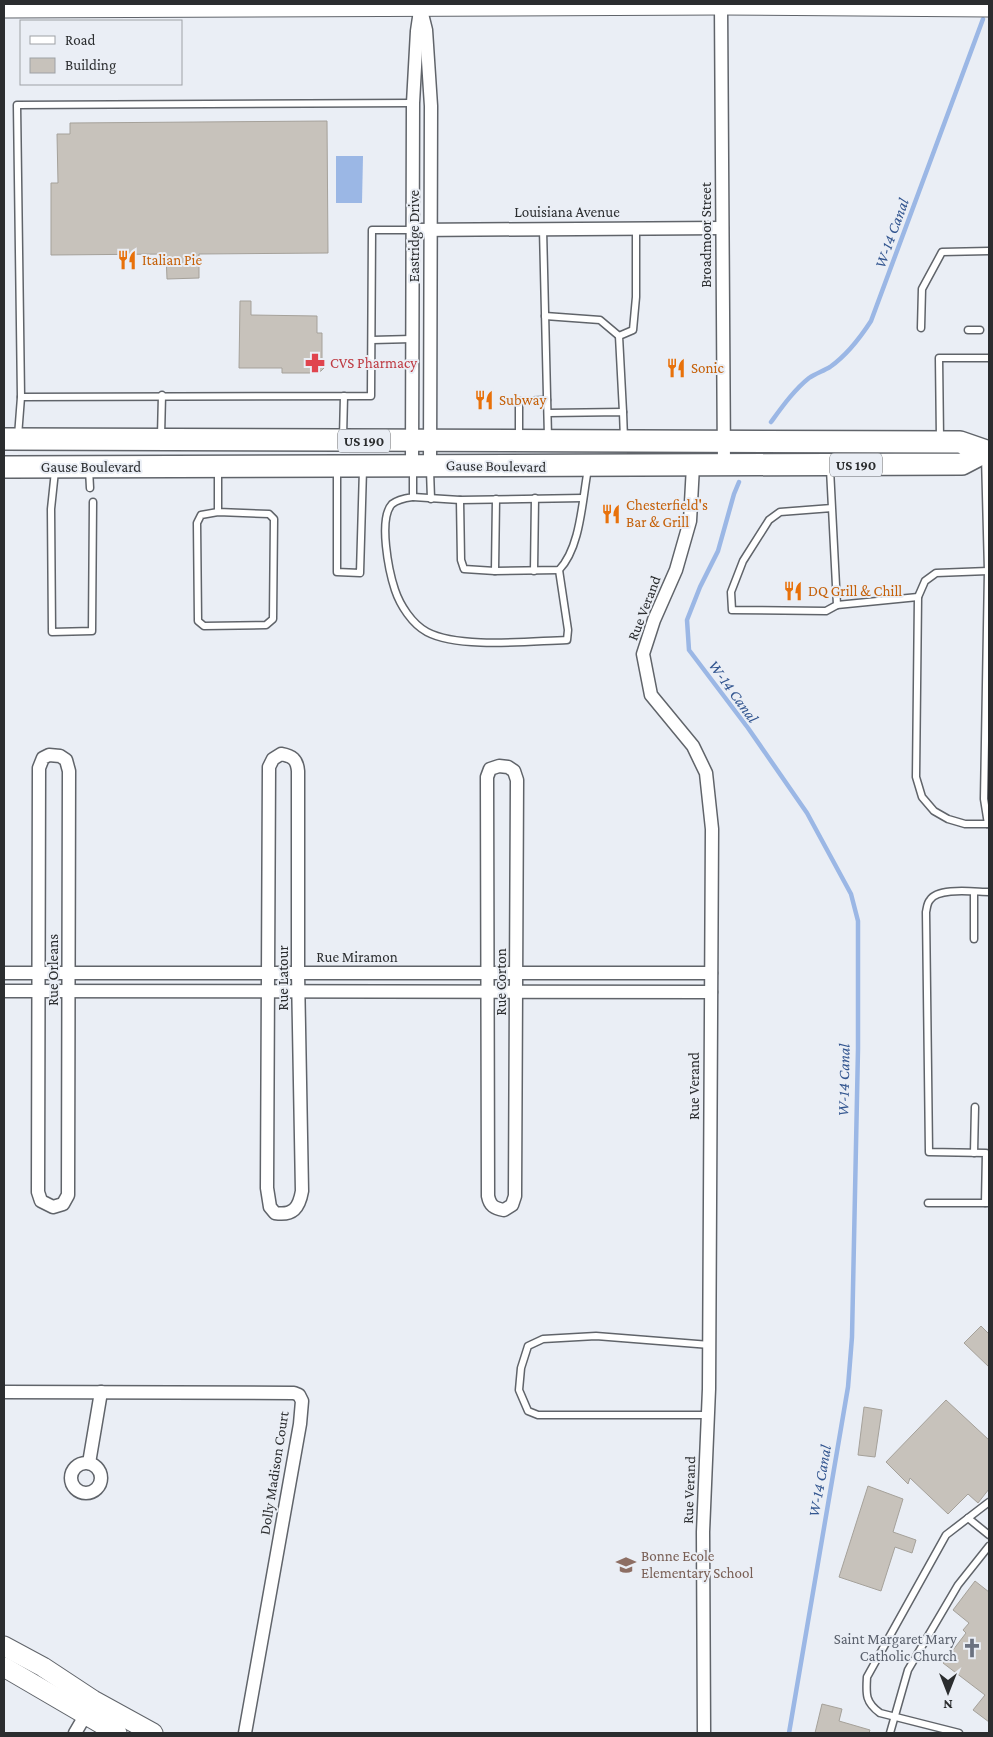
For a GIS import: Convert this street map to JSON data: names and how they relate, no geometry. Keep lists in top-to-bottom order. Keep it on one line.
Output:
{"streets":{"main road":["US 190","Gause Boulevard"],"street":["Louisiana Avenue","Broadmoor Street","Eastridge Drive","Rue Verand","Rue Miramon","Rue Orleans","Rue Latour","Rue Corton","Dolly Madison Court"]},"crossings":[["Louisiana Avenue","Broadmoor Street"],["Louisiana Avenue","Eastridge Drive"],["Broadmoor Street","Gause Boulevard"],["Eastridge Drive","Gause Boulevard"],["Gause Boulevard","Rue Verand"],["Rue Verand","Rue Miramon"],["Rue Miramon","Rue Orleans"],["Rue Miramon","Rue Latour"],["Rue Miramon","Rue Corton"]],"water":["W-14 Canal"],"places":{"restaurant":["Italian Pie","Sonic","Subway","Chesterfield's Bar & Grill","DQ Grill & Chill"],"pharmacy":["CVS Pharmacy"],"school or university":["Bonne Ecole Elementary School"],"church":["Saint Margaret Mary Catholic Church"]},"legend":["Road","Building"],"north":"bottom"}
